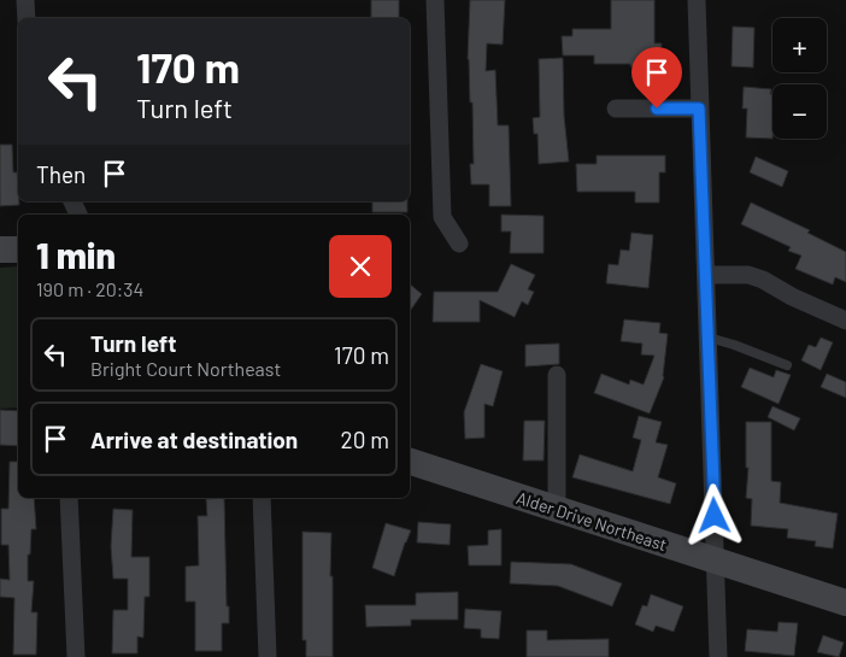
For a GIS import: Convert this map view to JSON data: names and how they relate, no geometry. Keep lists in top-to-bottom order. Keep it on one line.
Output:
{"streets":{"street":["Alder Drive Northeast"]},"page":{"map_buttons":["+","−"],"turn":["170 m","Turn left"],"then":"Then","heading":["1 min","190 m · 20:34"],"list":[{"name":"Turn left","note":"Bright Court Northeast","value":"170 m"},{"name":"Arrive at destination","value":"20 m"}]}}
